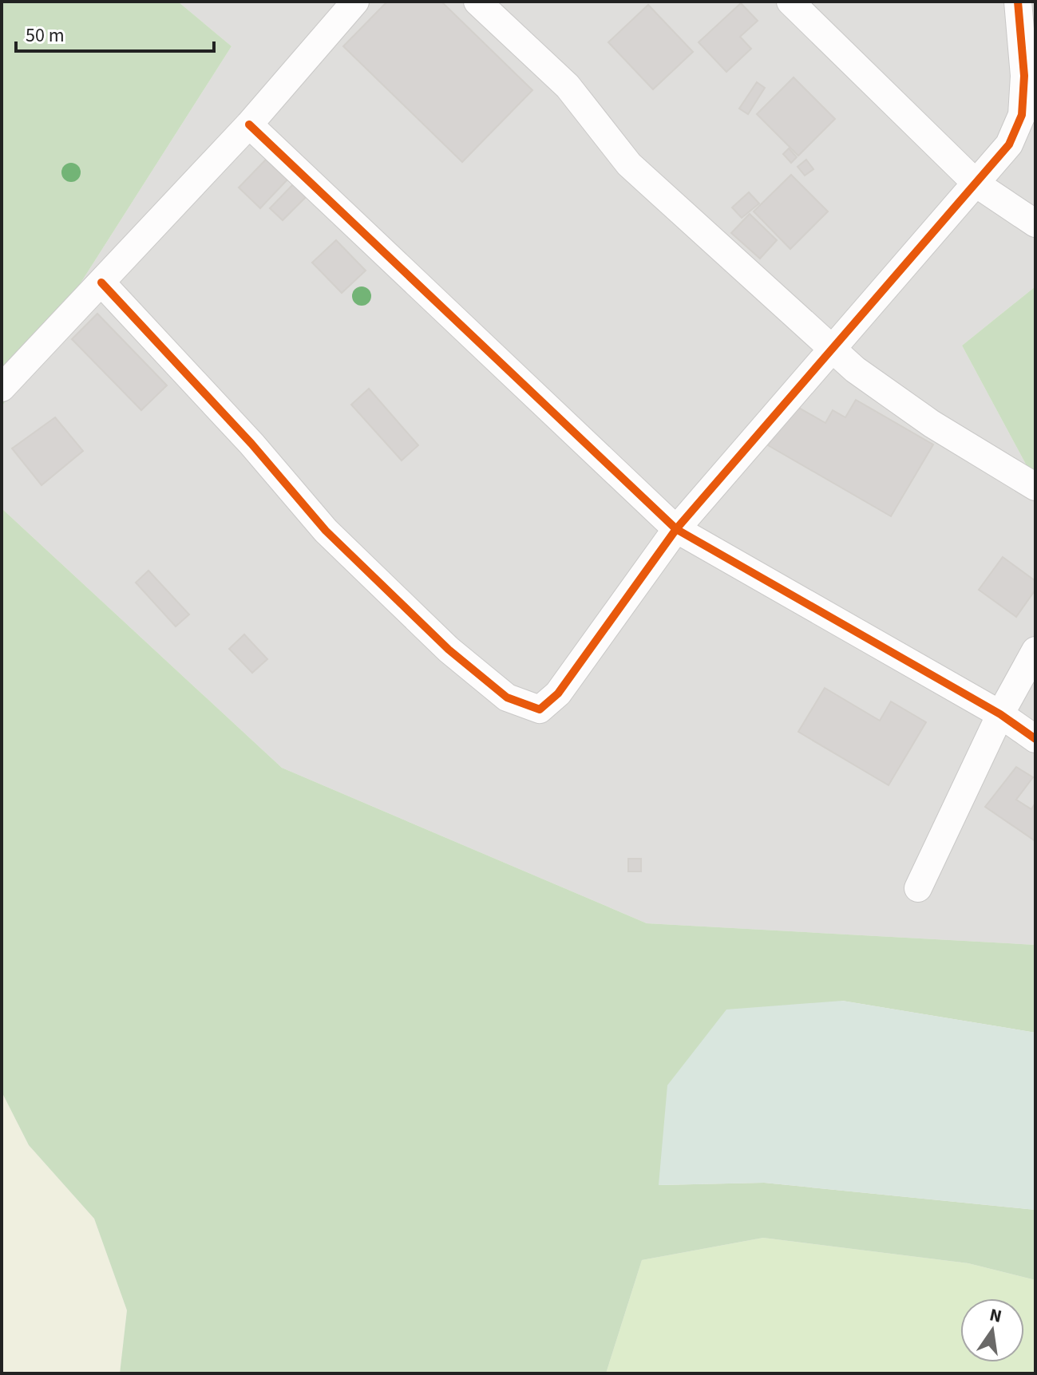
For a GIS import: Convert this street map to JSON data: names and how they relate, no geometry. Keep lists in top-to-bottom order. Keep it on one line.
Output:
{"scale_bar":"50 m","north":"top"}
